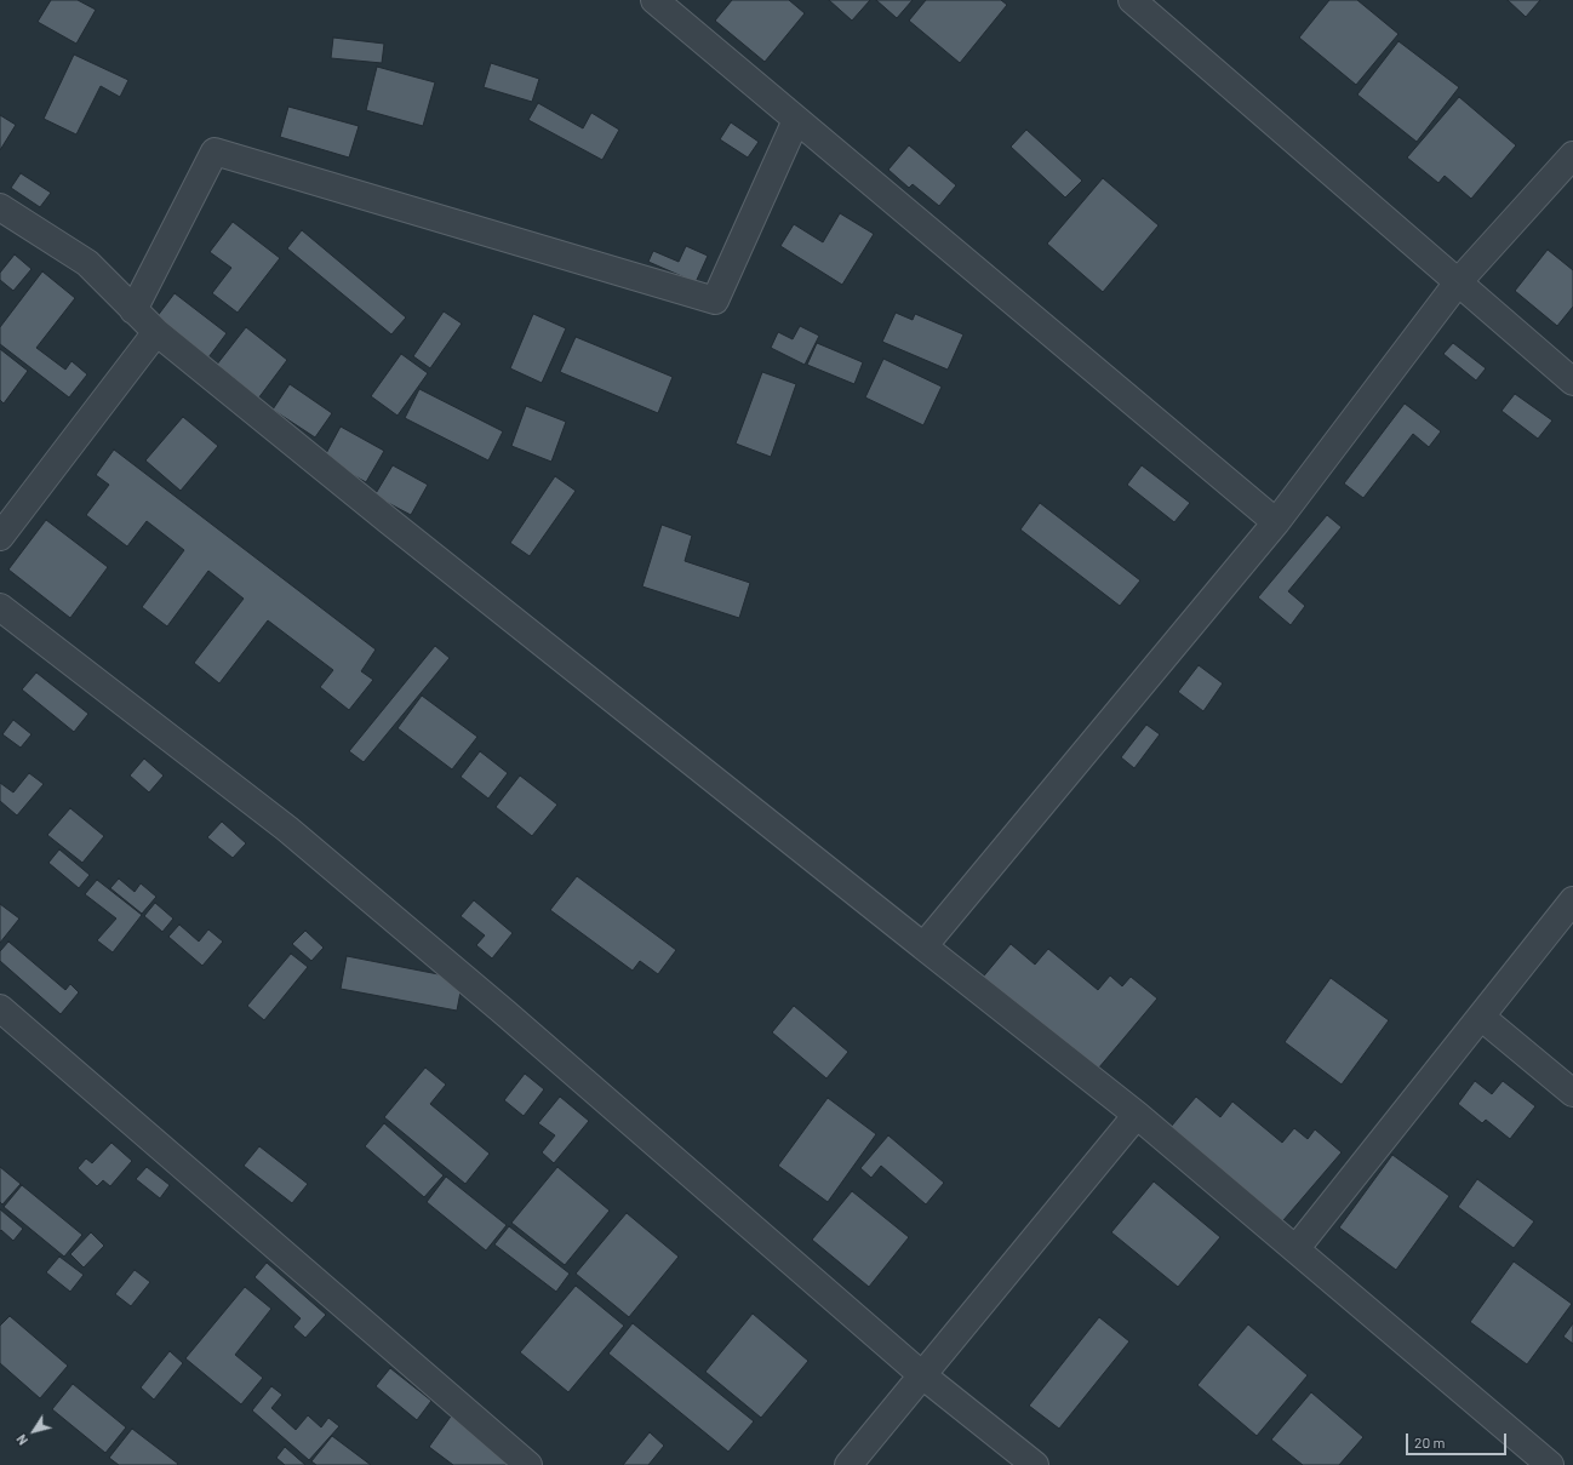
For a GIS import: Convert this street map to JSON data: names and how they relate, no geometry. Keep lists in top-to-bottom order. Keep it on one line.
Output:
{"scale_bar":"20 m","north":"bottom left"}
